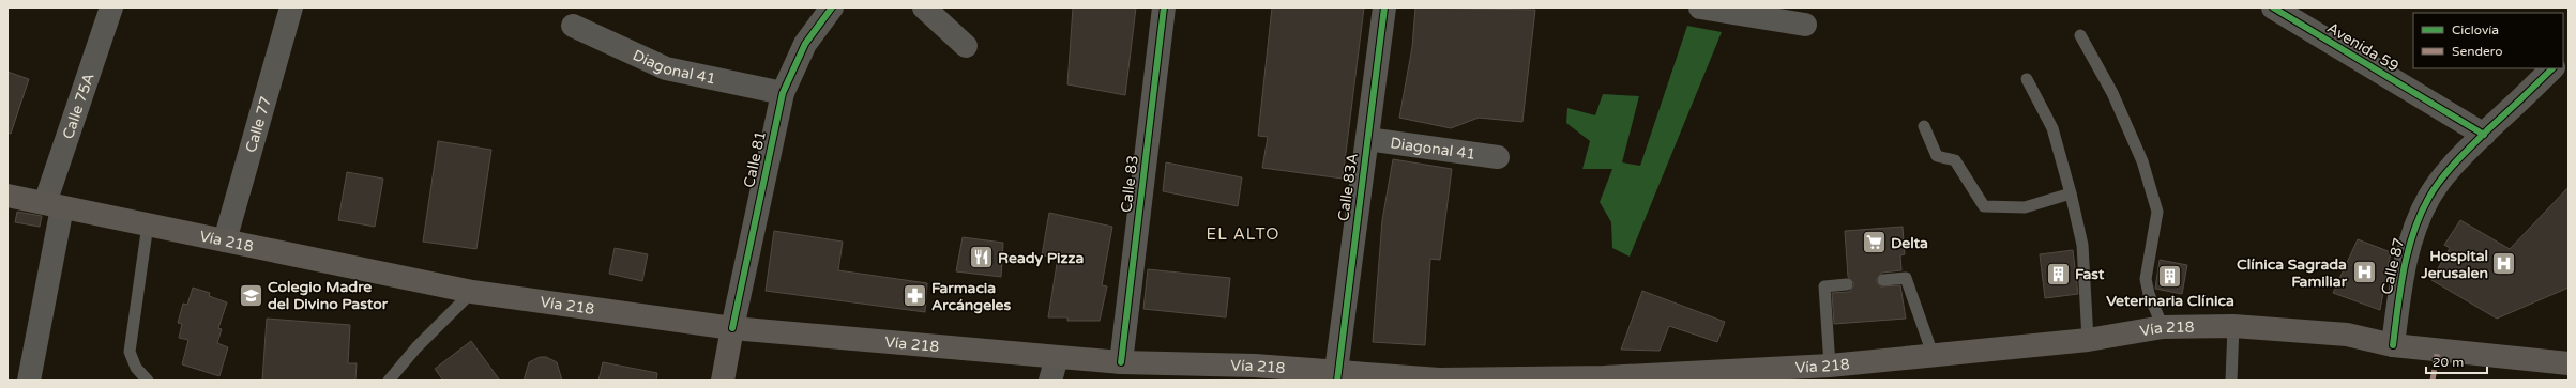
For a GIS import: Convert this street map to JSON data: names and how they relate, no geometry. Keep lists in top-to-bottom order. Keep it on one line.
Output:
{"streets":{"main road":["Vía 218"],"street":["Avenida 59","Diagonal 41","Calle 75A","Calle 77","Calle 81","Calle 83","Calle 83A","Calle 87"]},"crossings":[["Avenida 59","Calle 87"],["Diagonal 41","Calle 81"],["Diagonal 41","Calle 83A"],["Calle 75A","Vía 218"],["Calle 77","Vía 218"],["Calle 81","Vía 218"],["Calle 83","Vía 218"],["Calle 83A","Vía 218"],["Vía 218","Calle 87"]],"districts":["EL ALTO"],"places":{"supermarket":["Delta"],"restaurant":["Ready Pizza"],"hospital":["Hospital Jerusalen","Clínica Sagrada Familiar"],"building":["Fast","Veterinaria Clínica"],"school or university":["Colegio Madre del Divino Pastor"],"pharmacy":["Farmacia Arcángeles"]},"legend":["Ciclovía","Sendero"],"scale_bar":"20 m"}
